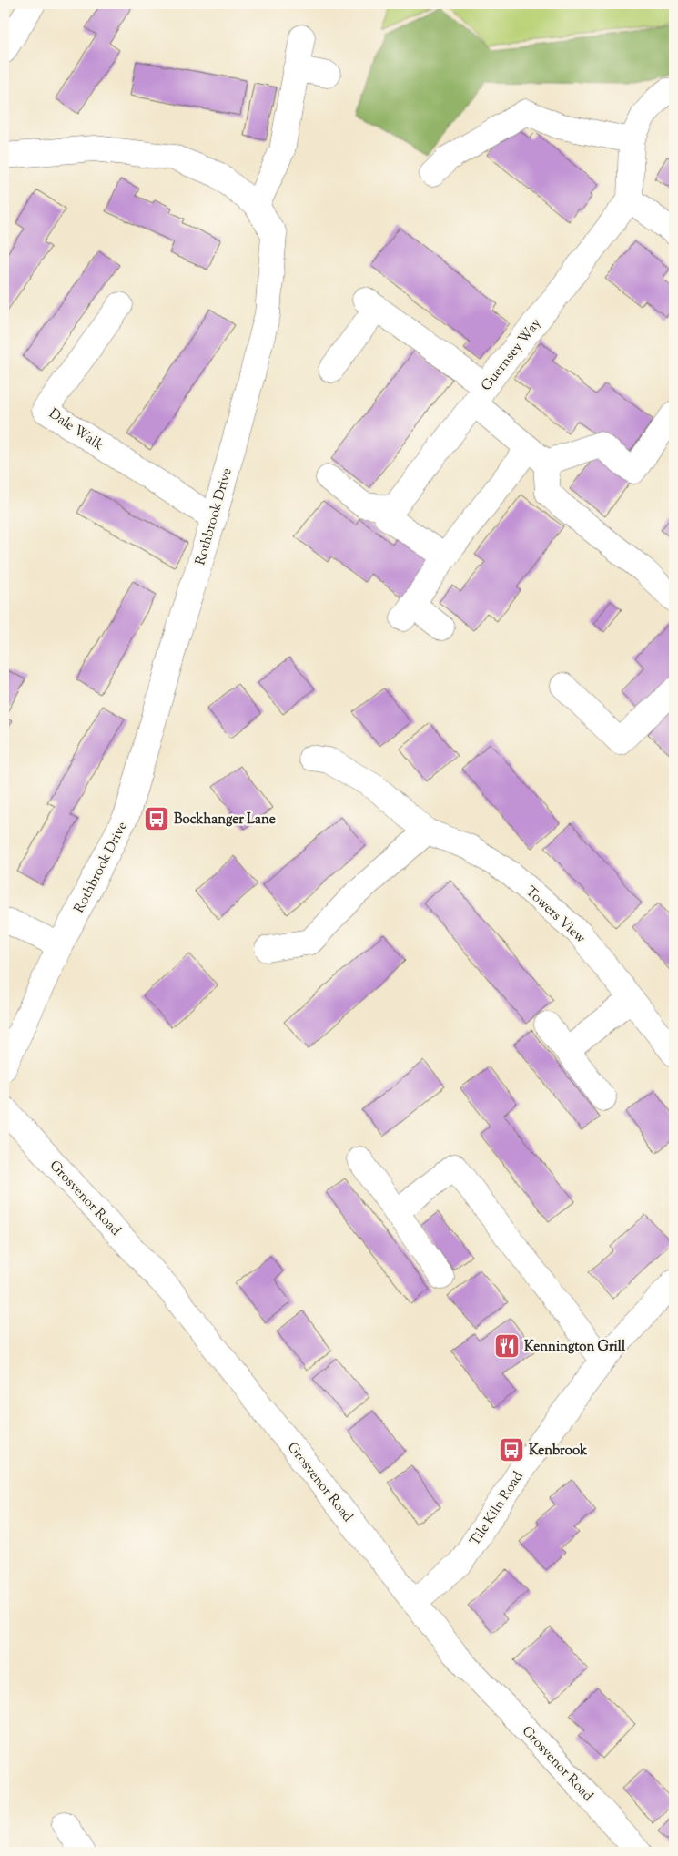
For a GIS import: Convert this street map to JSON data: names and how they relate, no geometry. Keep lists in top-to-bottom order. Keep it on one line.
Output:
{"streets":{"street":["Guernsey Way","Dale Walk","Rothbrook Drive","Towers View","Grosvenor Road","Tile Kiln Road"]},"crossings":[["Dale Walk","Rothbrook Drive"],["Grosvenor Road","Tile Kiln Road"]],"places":{"bus stop":["Bockhanger Lane","Kenbrook"],"restaurant":["Kennington Grill"]}}
